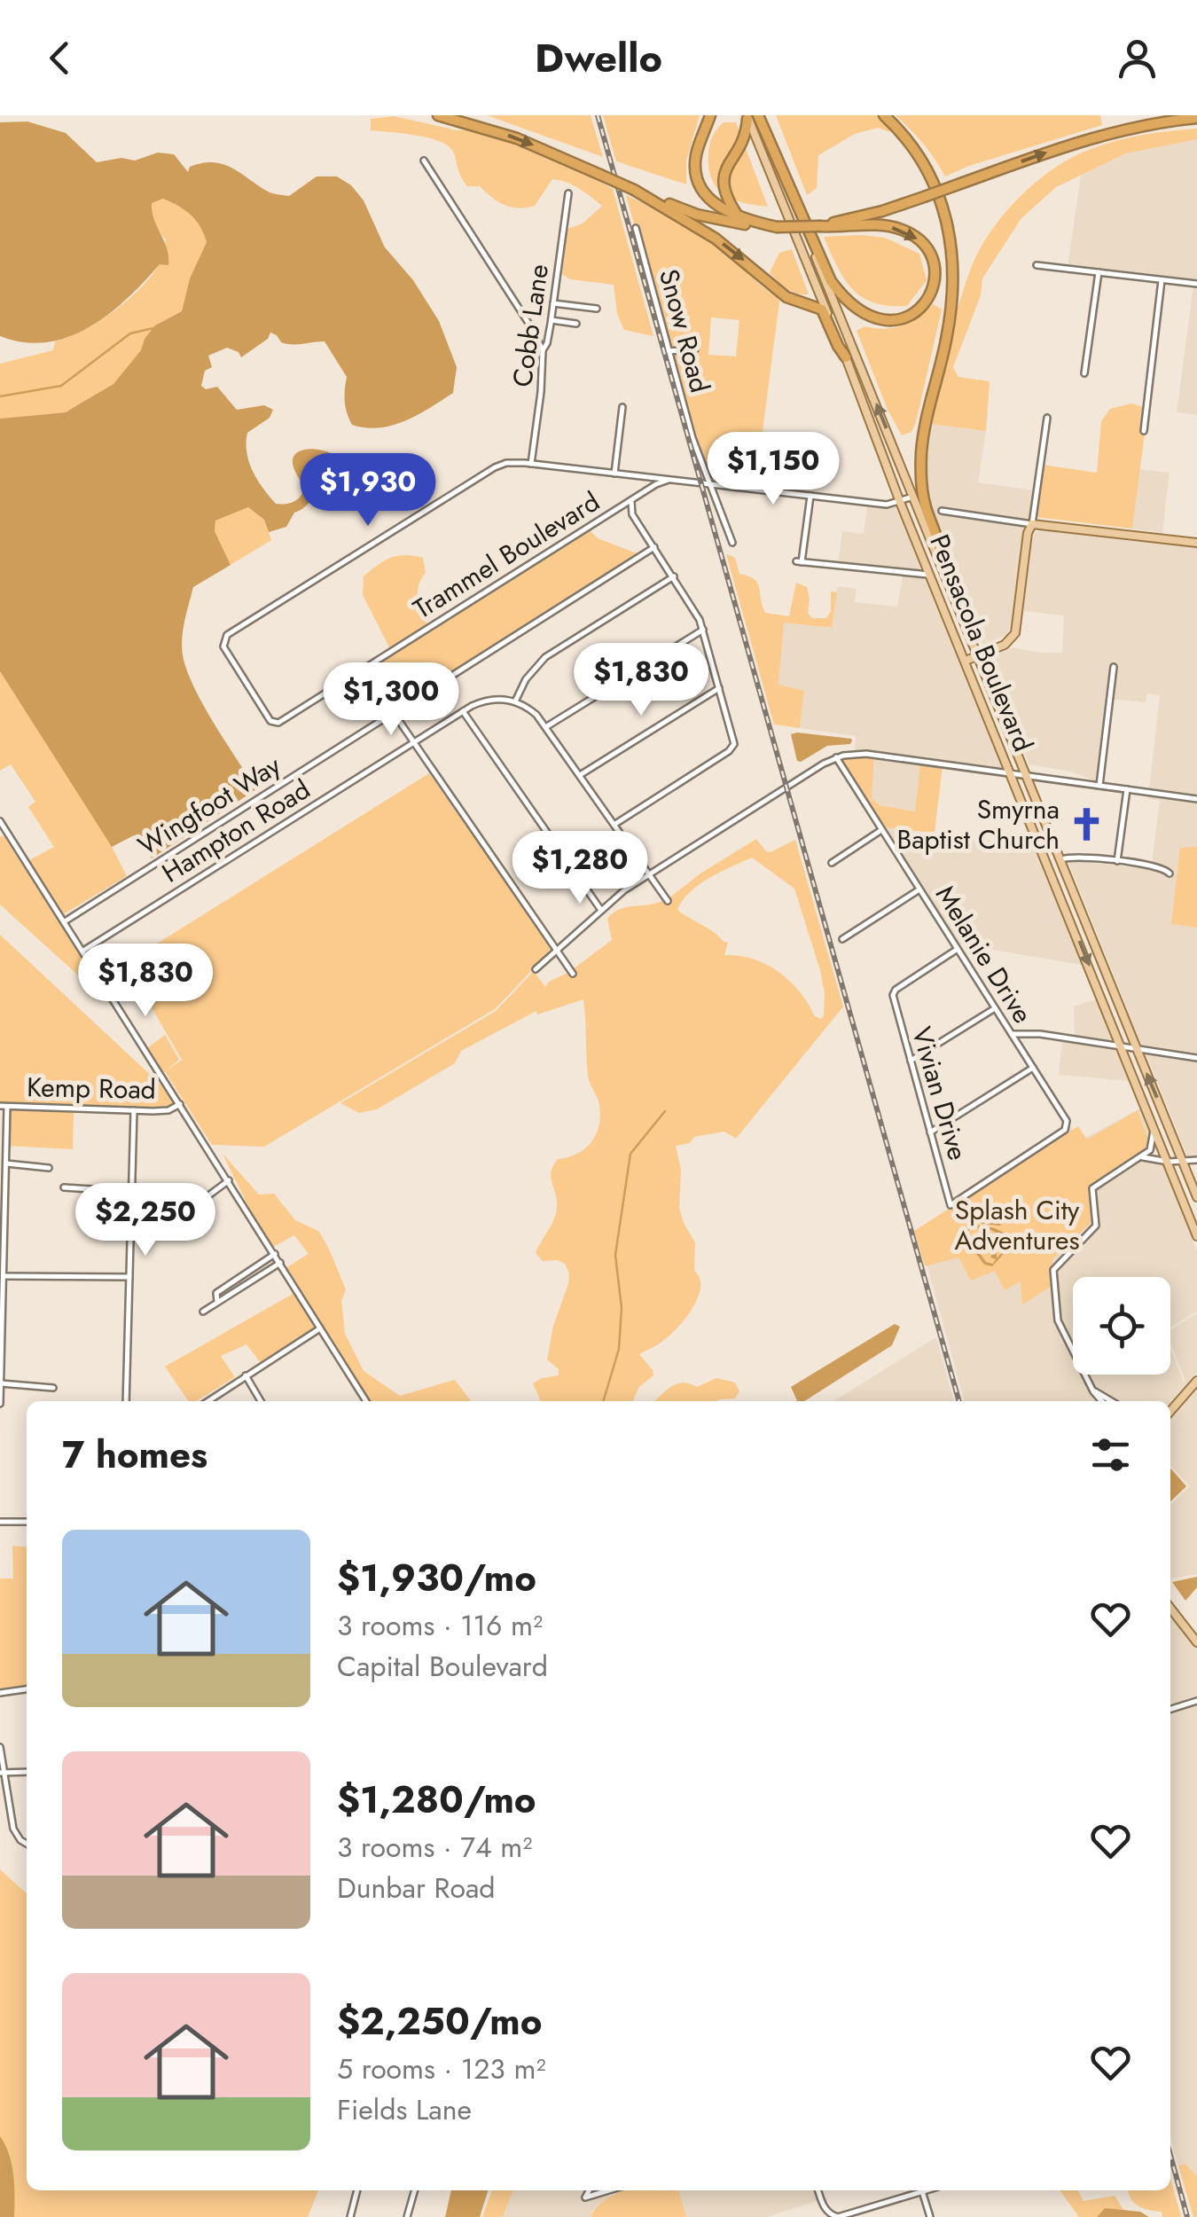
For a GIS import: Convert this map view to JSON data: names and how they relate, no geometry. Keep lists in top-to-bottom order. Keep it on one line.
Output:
{"streets":{"highway":["Pensacola Boulevard"],"street":["Cobb Lane","Snow Road","Trammel Boulevard","Wingfoot Way","Hampton Road","Melanie Drive","Kemp Road","Vivian Drive"]},"crossings":[["Cobb Lane","Trammel Boulevard"],["Melanie Drive","Vivian Drive"]],"parks":["Splash City Adventures"],"places":{"church":["Smyrna Baptist Church"]},"page":{"header":"Dwello","price":["$1,150","$1,930","$1,830","$1,300","$1,280","$1,830","$2,250"],"heading":"7 homes","list":[{"name":"$1,930/mo","note":"3 rooms · 116 m² · Capital Boulevard"},{"name":"$1,280/mo","note":"3 rooms · 74 m² · Dunbar Road"},{"name":"$2,250/mo","note":"5 rooms · 123 m² · Fields Lane"}]}}
